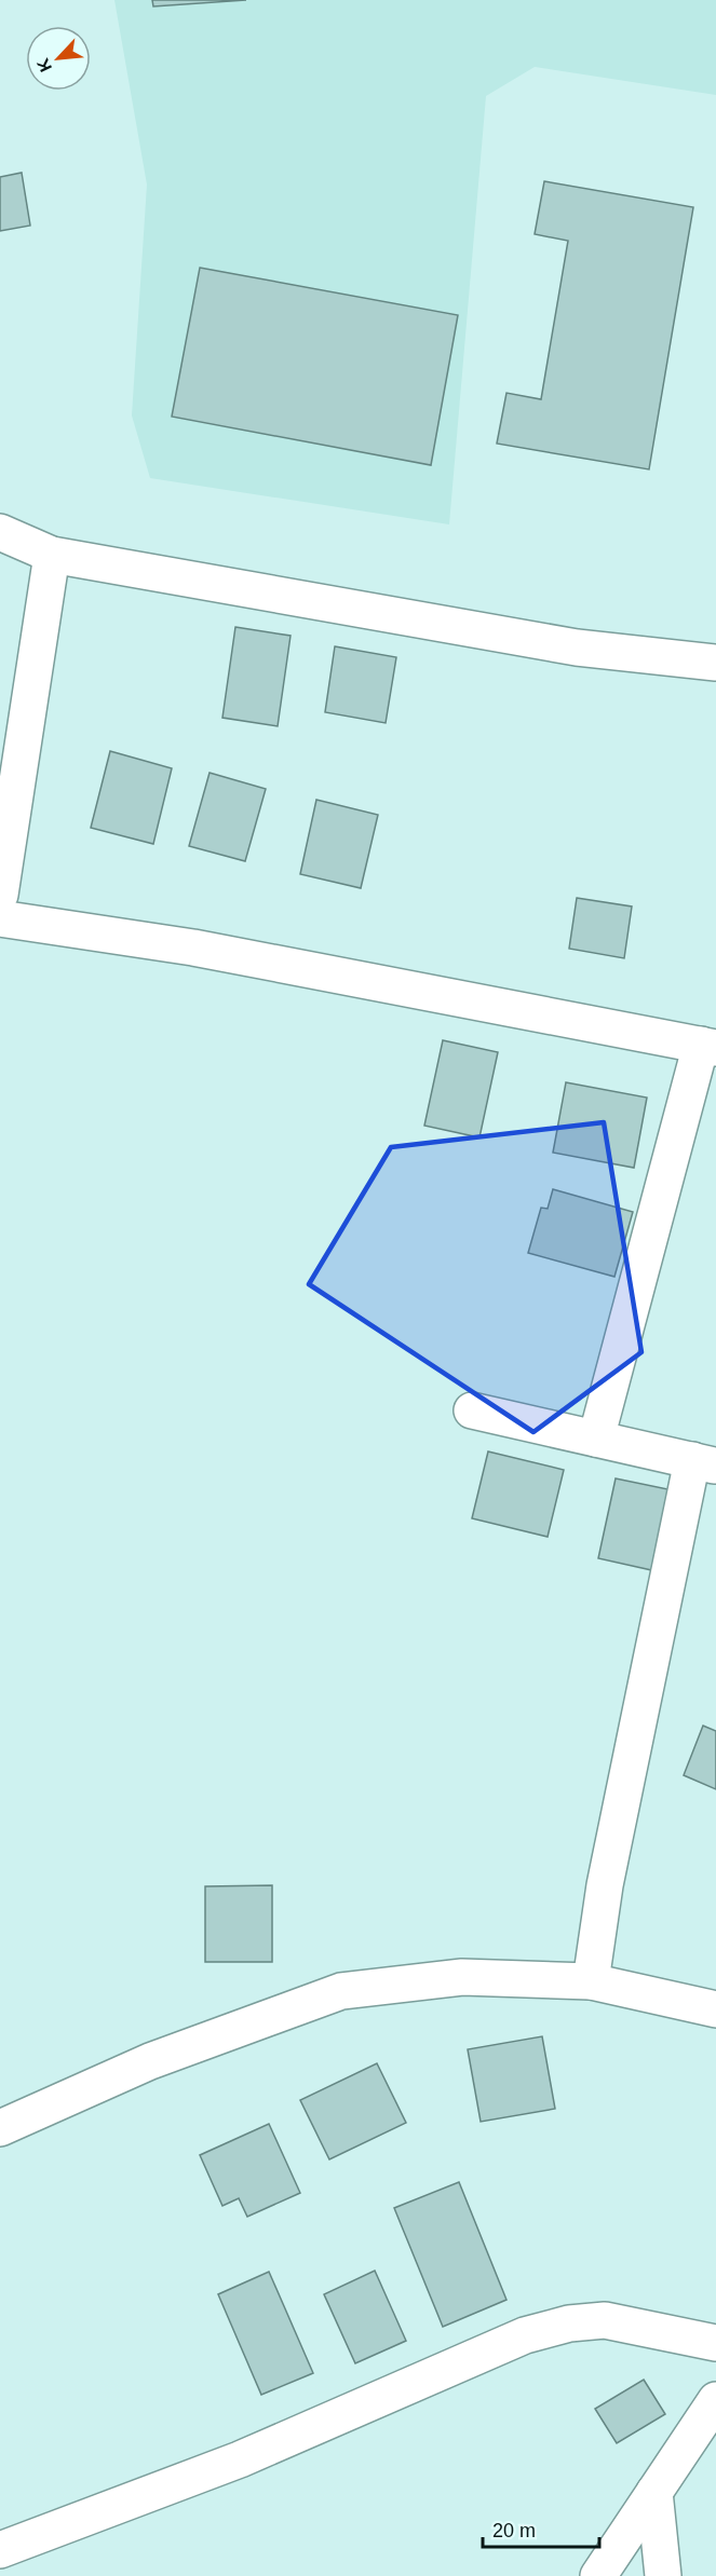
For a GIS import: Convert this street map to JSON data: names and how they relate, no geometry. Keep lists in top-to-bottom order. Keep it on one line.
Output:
{"scale_bar":"20 m","north":"bottom left"}
